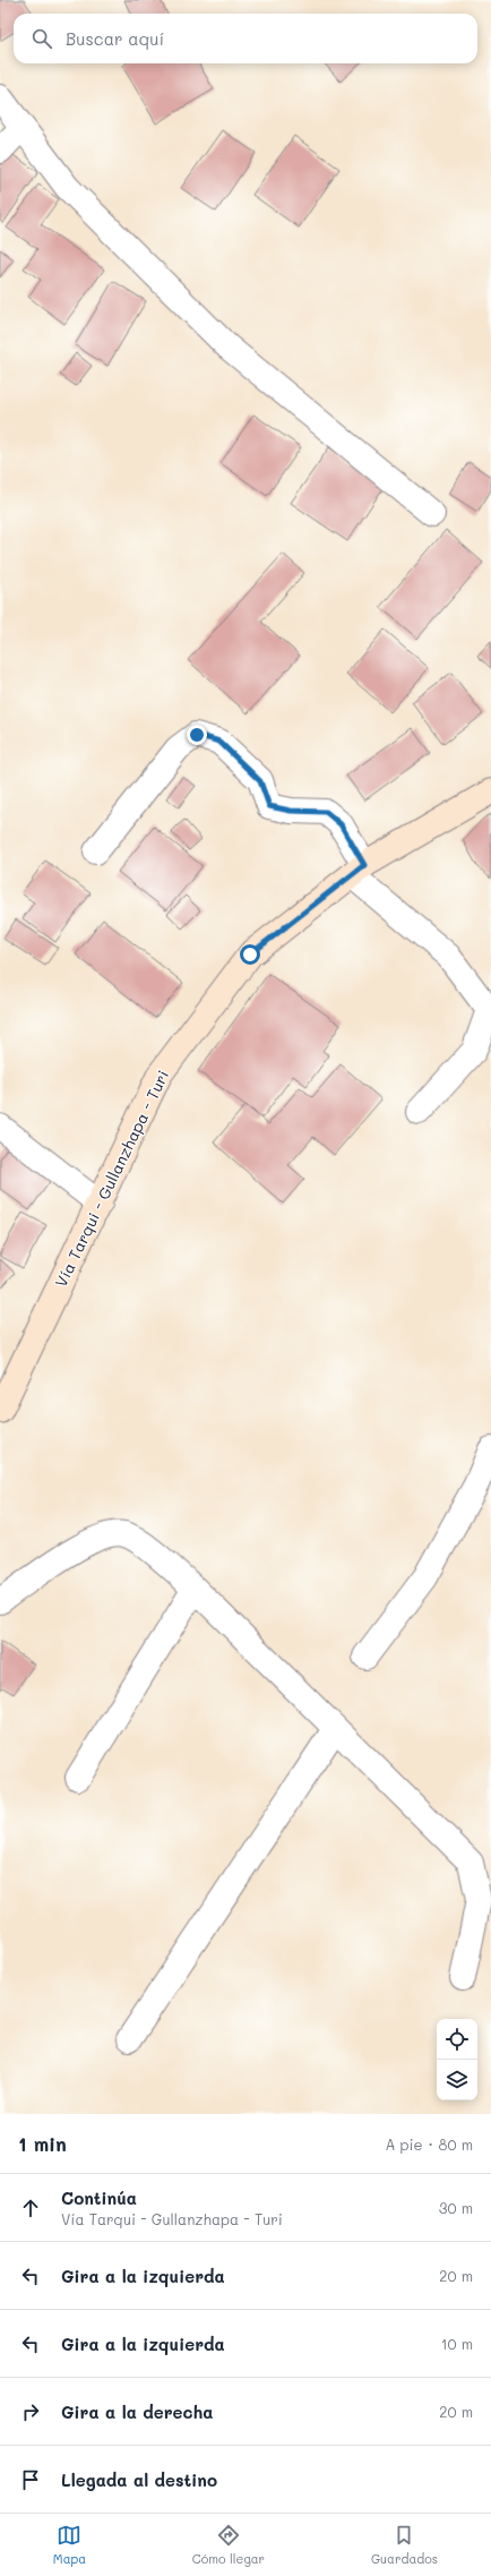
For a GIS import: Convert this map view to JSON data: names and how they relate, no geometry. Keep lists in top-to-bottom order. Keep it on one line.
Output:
{"streets":{"main road":["Vía Tarqui - Gullanzhapa - Turi"]},"page":{"search":"Buscar aquí","heading":["1 min","A pie · 80 m"],"list":[["Continúa","Vía Tarqui - Gullanzhapa - Turi","30 m"],["Gira a la izquierda","20 m"],["Gira a la izquierda","10 m"],["Gira a la derecha","20 m"],"Llegada al destino"],"nav":["Mapa","Cómo llegar","Guardados"]}}
